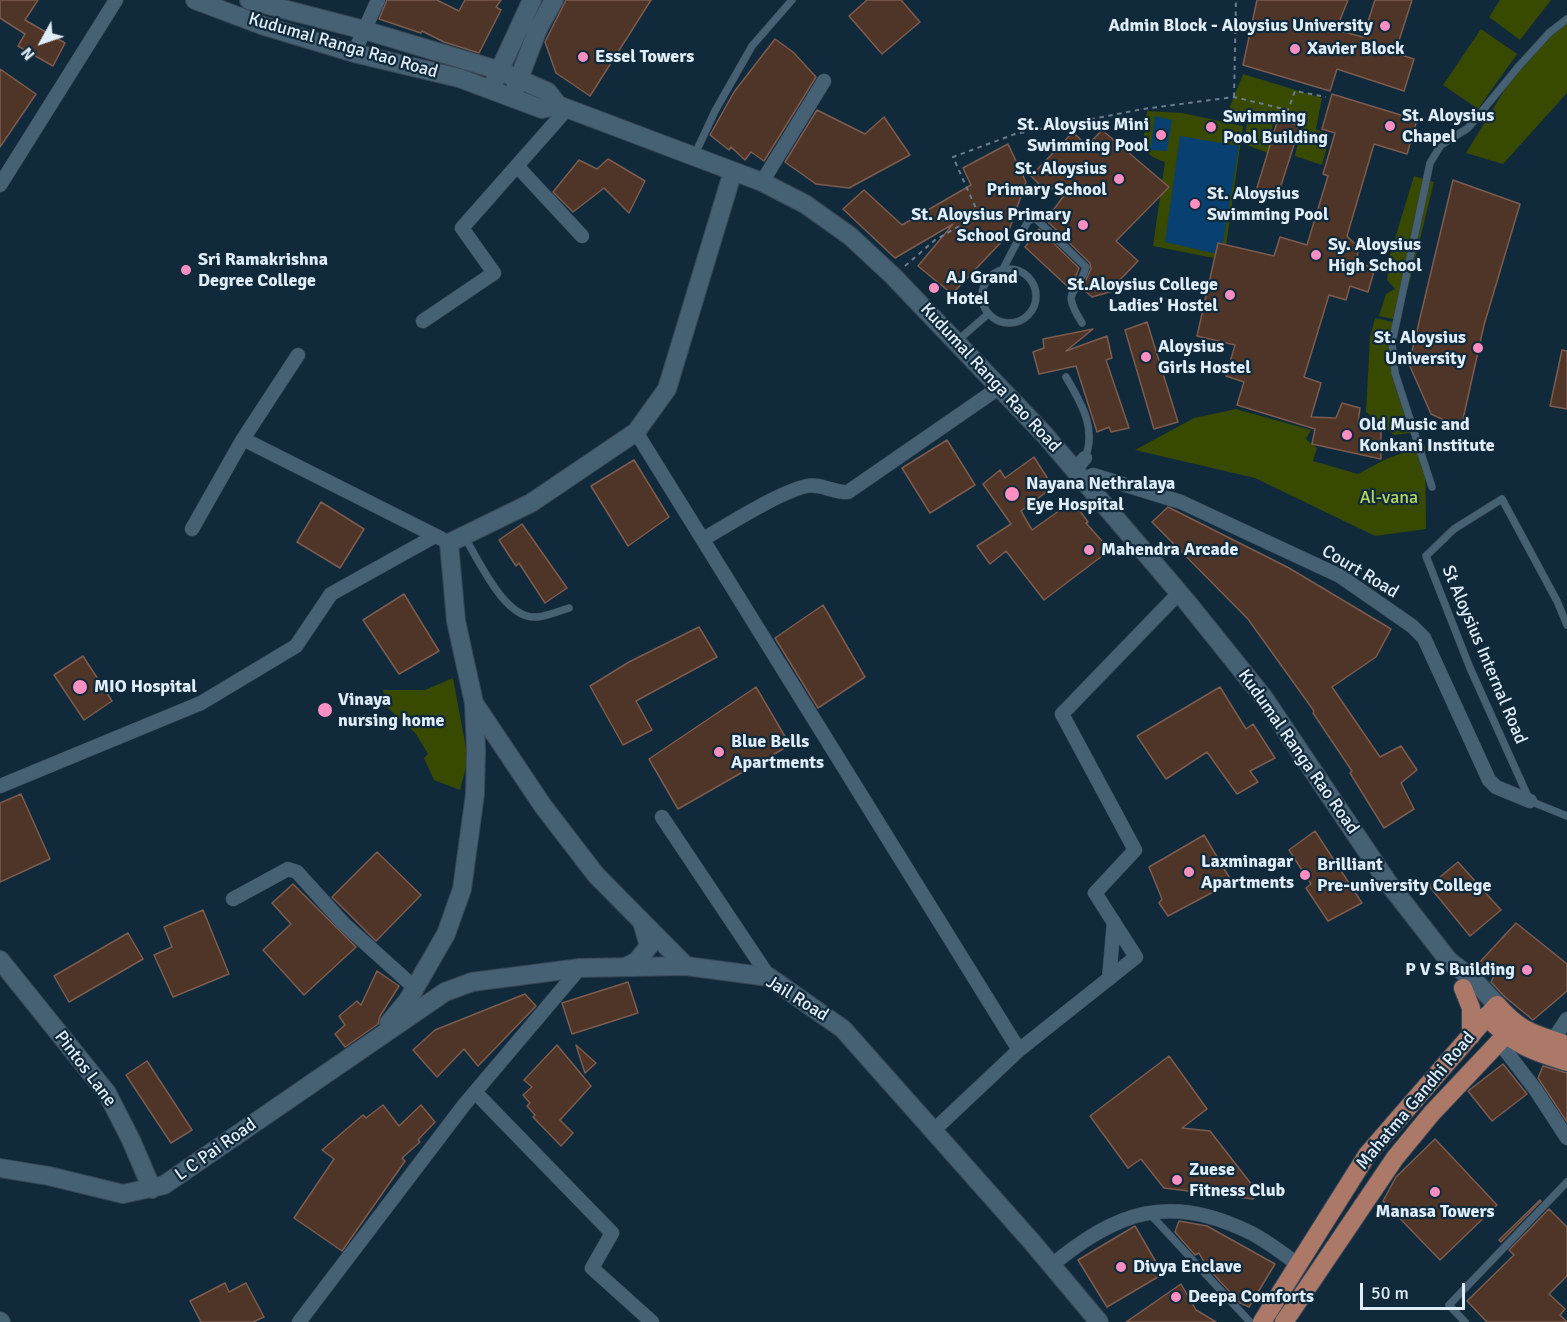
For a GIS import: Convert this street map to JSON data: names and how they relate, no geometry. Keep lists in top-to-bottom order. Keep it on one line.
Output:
{"streets":{"main road":["Mahatma Gandhi Road"],"street":["Kudumal Ranga Rao Road","Court Road","Jail Road","Pintos Lane","L C Pai Road"],"lane":["St Aloysius Internal Road"]},"crossings":[["Kudumal Ranga Rao Road","Court Road"],["Kudumal Ranga Rao Road","Mahatma Gandhi Road"],["Court Road","St Aloysius Internal Road"],["Jail Road","L C Pai Road"],["Pintos Lane","L C Pai Road"]],"parks":["Al-vana"],"places":["Admin Block - Aloysius University","Xavier Block","Essel Towers","St. Aloysius Chapel","Swimming Pool Building","St. Aloysius Mini Swimming Pool","St. Aloysius Primary School","St. Aloysius Swimming Pool","St. Aloysius Primary School Ground","Sy. Aloysius High School","Sri Ramakrishna Degree College","AJ Grand Hotel","St.Aloysius College Ladies' Hostel","St. Aloysius University","Aloysius Girls Hostel","Old Music and Konkani Institute","Nayana Nethralaya Eye Hospital","Mahendra Arcade","MIO Hospital","Vinaya nursing home","Blue Bells Apartments","Laxminagar Apartments","Brilliant Pre-university College","P V S Building","Zuese Fitness Club","Manasa Towers","Divya Enclave","Deepa Comforts"],"scale_bar":"50 m","north":"bottom left"}
